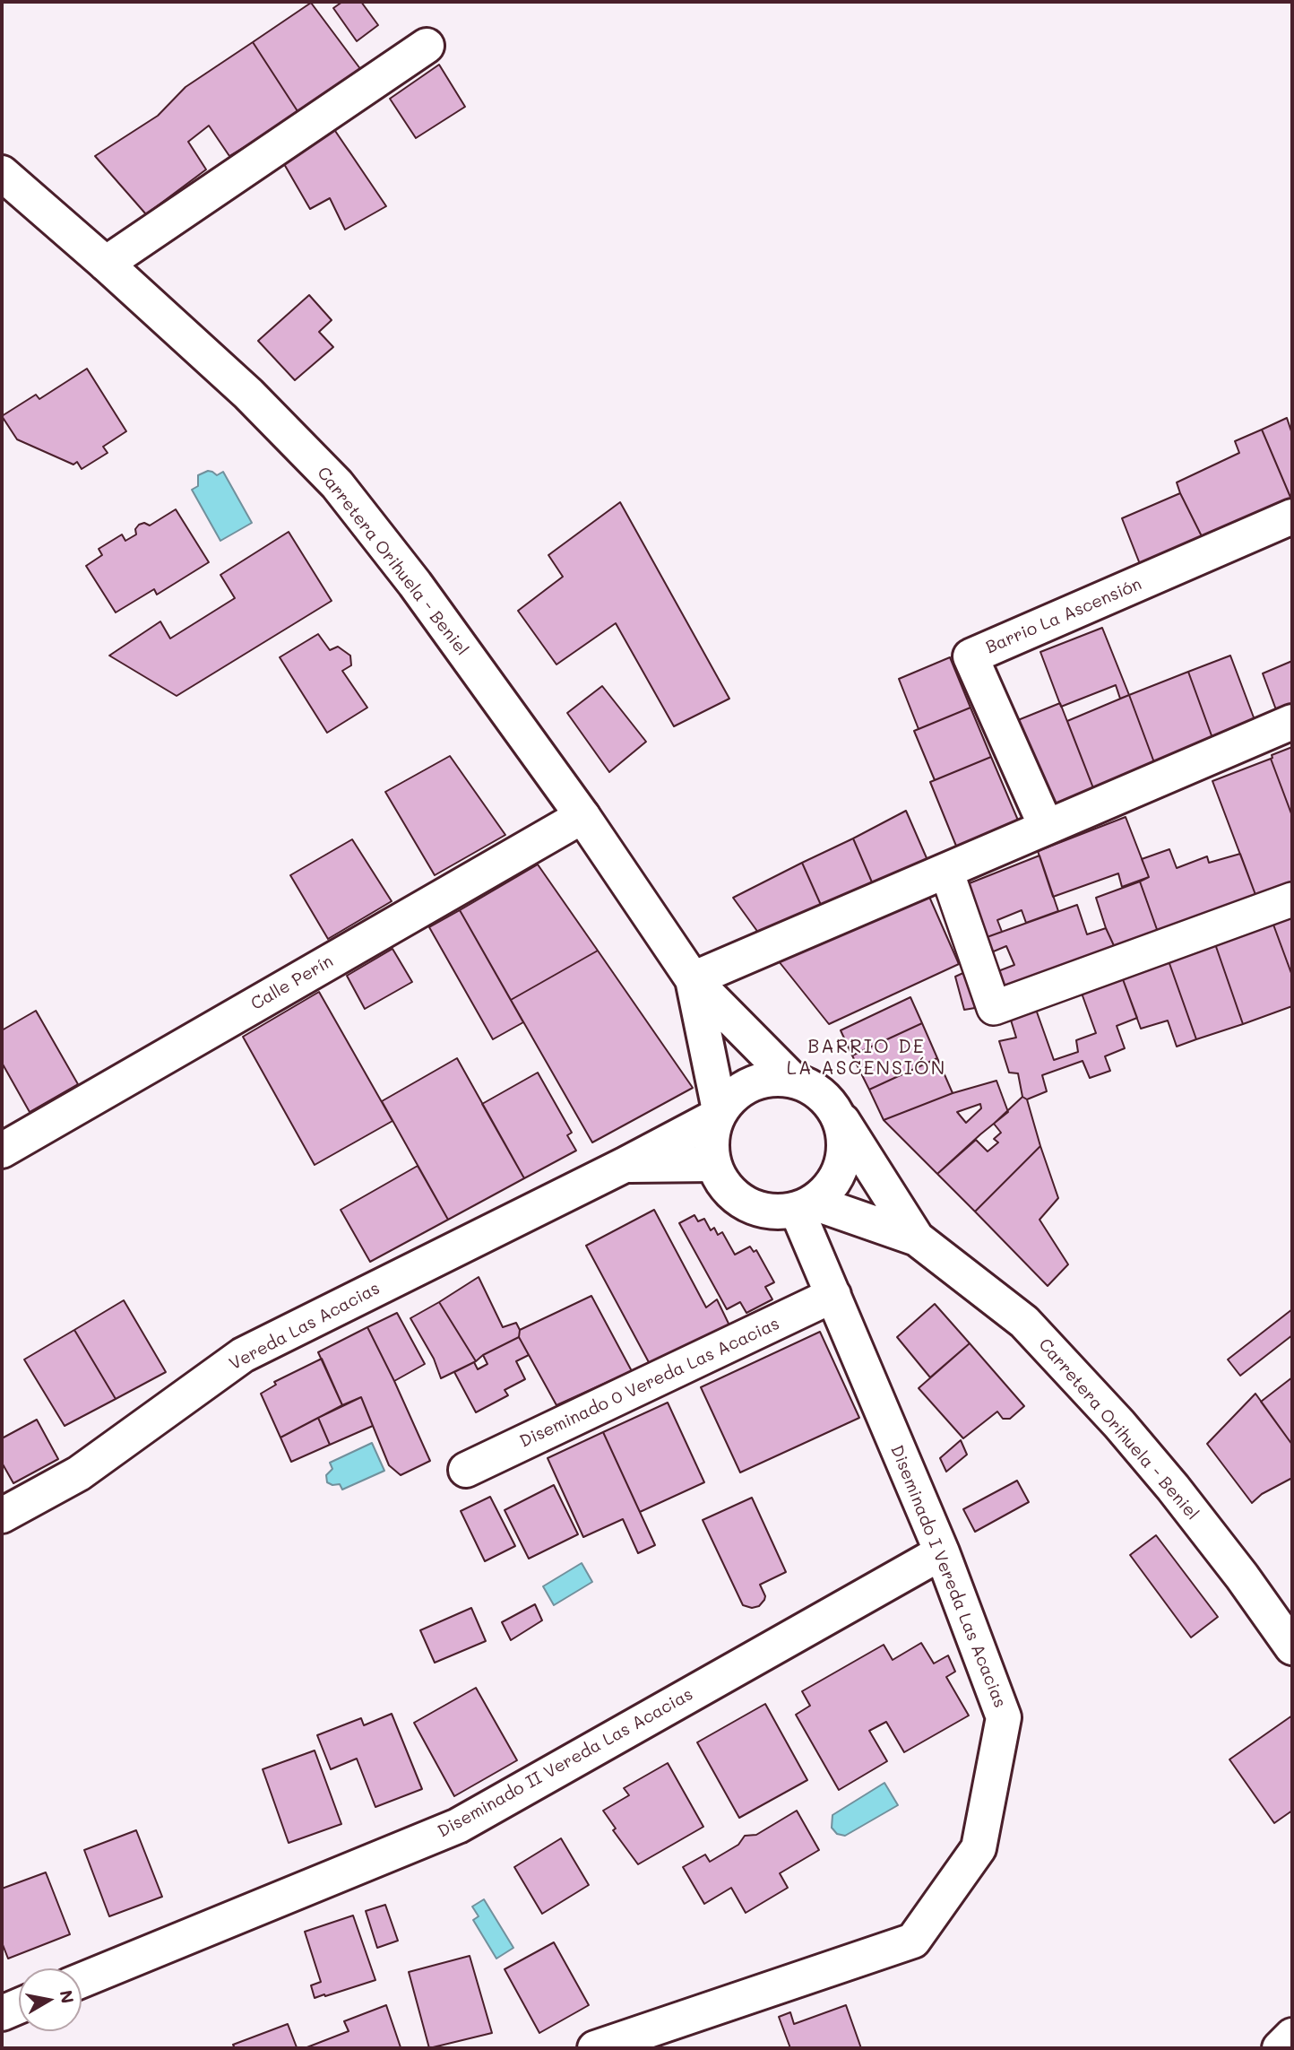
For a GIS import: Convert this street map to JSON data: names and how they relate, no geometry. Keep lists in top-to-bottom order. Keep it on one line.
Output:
{"streets":{"street":["Carretera Orihuela - Beniel","Barrio La Ascensión","Calle Perín","Vereda Las Acacias","Diseminado 0 Vereda Las Acacias","Diseminado I Vereda Las Acacias","Diseminado II Vereda Las Acacias"]},"crossings":[["Carretera Orihuela - Beniel","Calle Perín"],["Carretera Orihuela - Beniel","Vereda Las Acacias"],["Carretera Orihuela - Beniel","Diseminado I Vereda Las Acacias"],["Vereda Las Acacias","Diseminado I Vereda Las Acacias"],["Diseminado 0 Vereda Las Acacias","Diseminado I Vereda Las Acacias"],["Diseminado I Vereda Las Acacias","Diseminado II Vereda Las Acacias"]],"districts":["BARRIO DE LA ASCENSIÓN"],"north":"right"}
